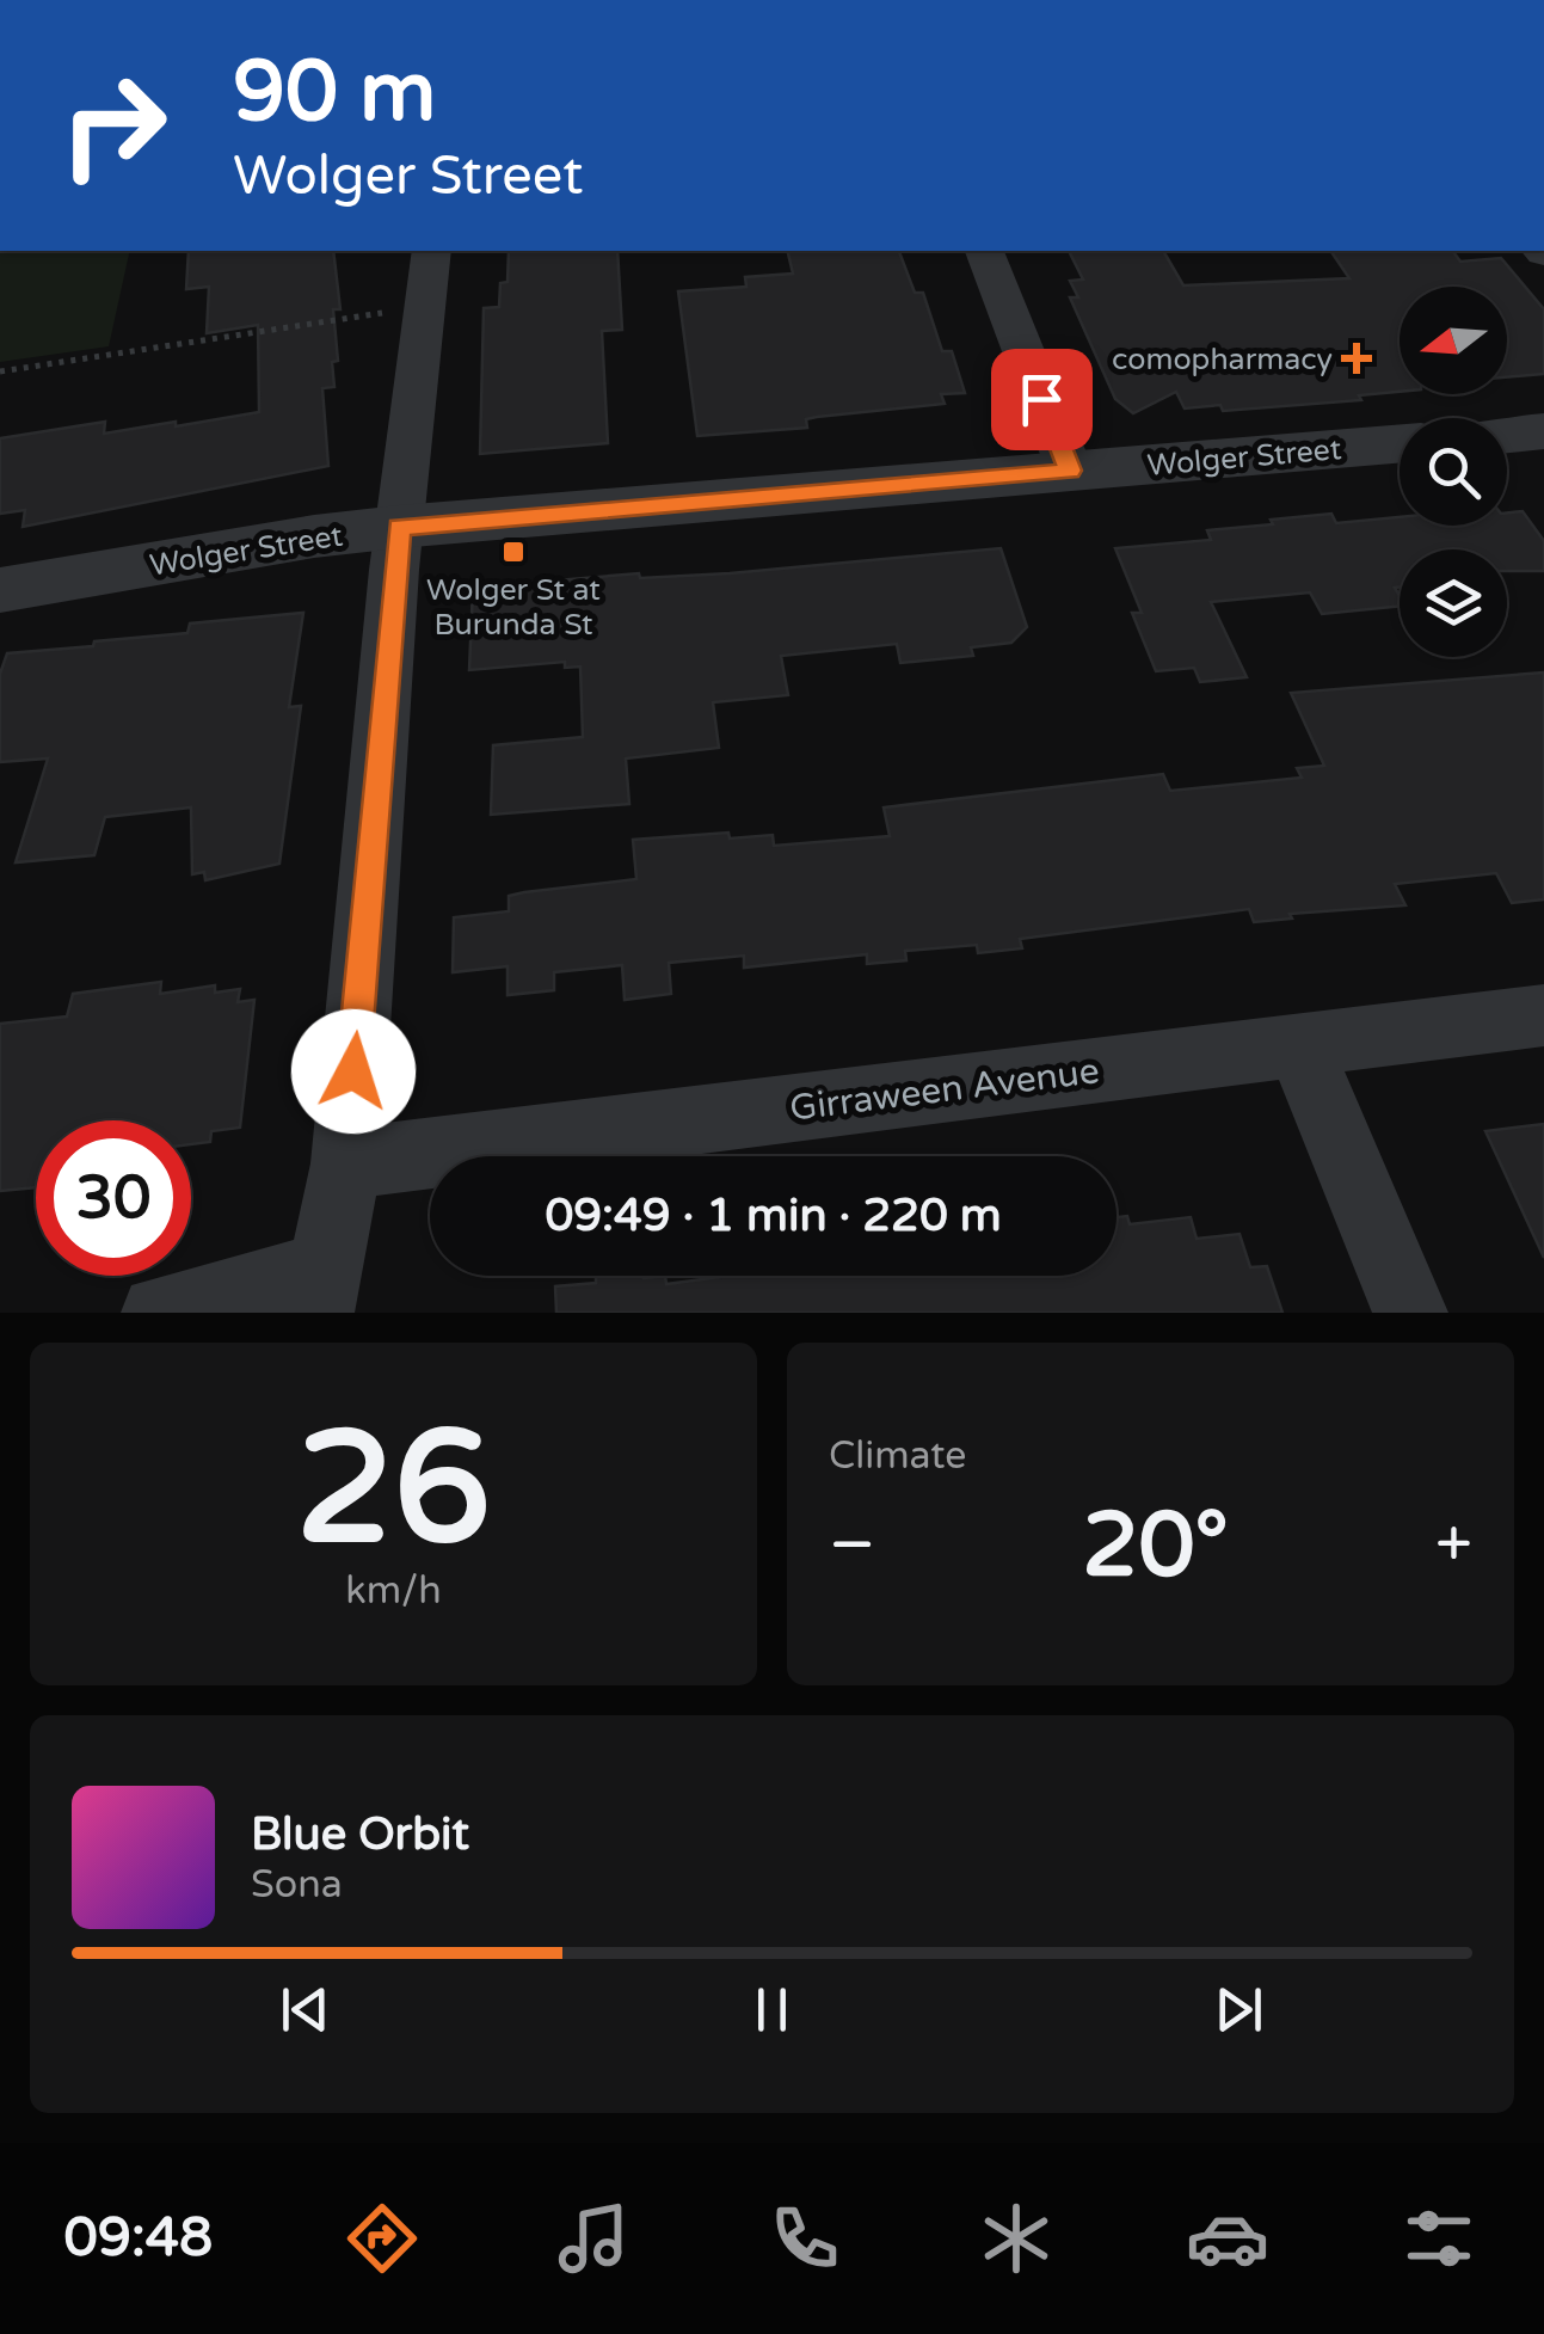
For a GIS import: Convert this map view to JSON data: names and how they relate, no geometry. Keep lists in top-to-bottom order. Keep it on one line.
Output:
{"streets":{"street":["Wolger Street","Girraween Avenue"]},"places":{"health":["comopharmacy"],"transit":["Wolger St at Burunda St"]},"north":"left","page":{"turn":["90 m","Wolger Street"],"limit":"30","trip":"09:49 · 1 min · 220 m","tile":[["26","km/h"],"Climate"],"heat":["−","20°","+"],"song":["Blue Orbit","Sona"],"tabs":"09:48"}}
